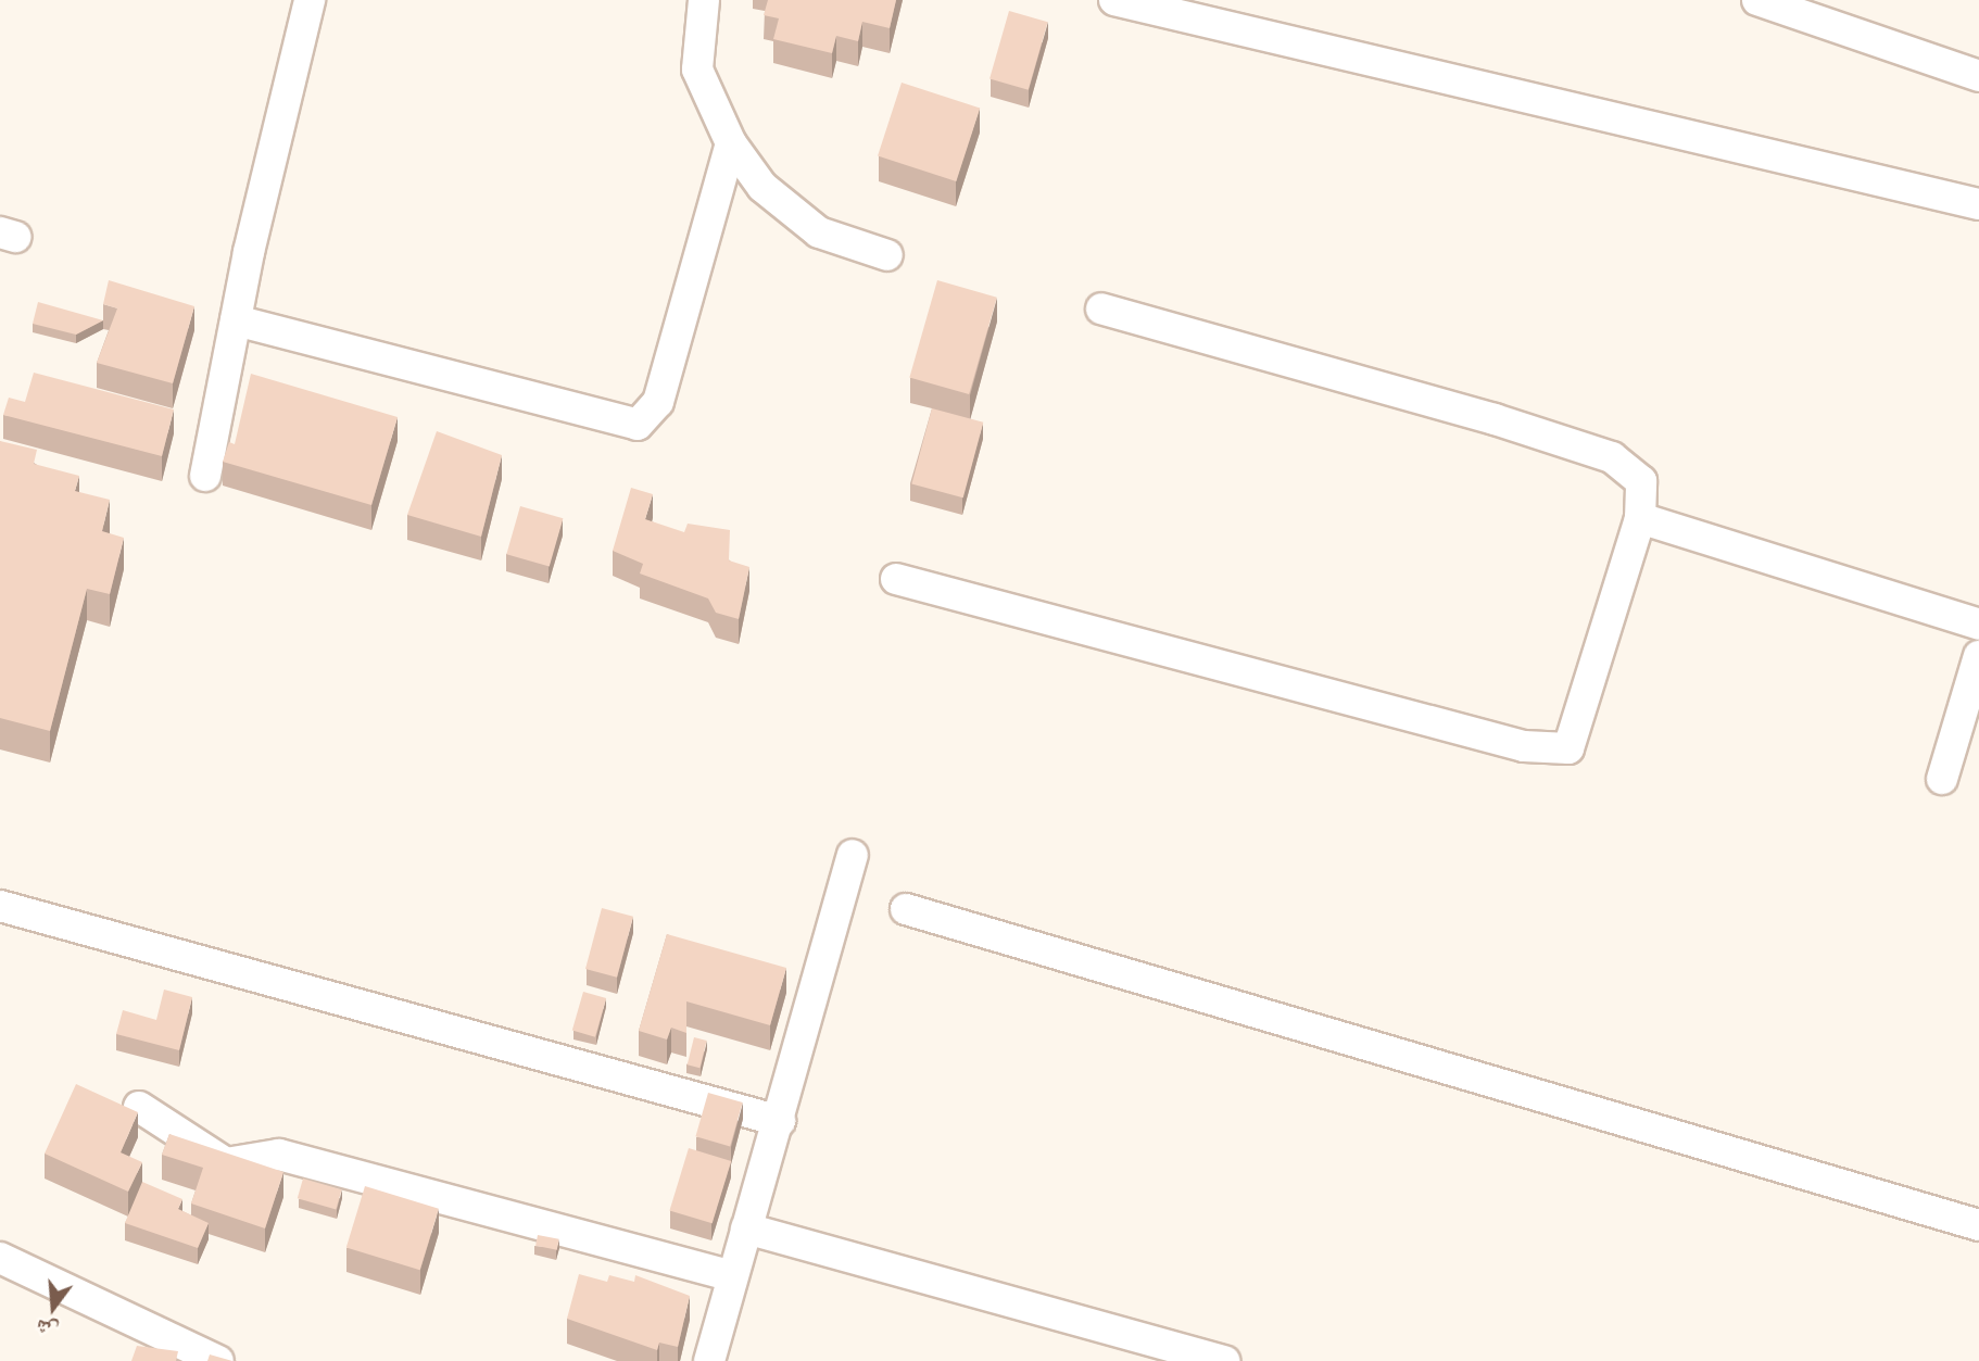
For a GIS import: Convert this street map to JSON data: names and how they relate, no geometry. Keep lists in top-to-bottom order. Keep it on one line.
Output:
{"north":"bottom"}
